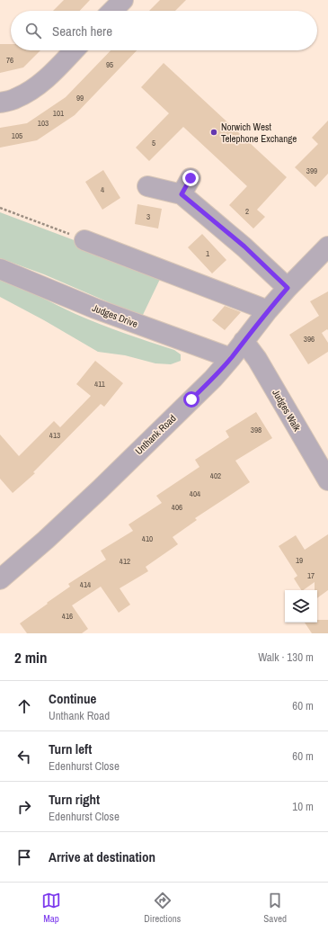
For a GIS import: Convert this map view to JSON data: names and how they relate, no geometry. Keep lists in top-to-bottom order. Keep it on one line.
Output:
{"streets":{"street":["Judges Drive","Judges Walk","Unthank Road"]},"crossings":[["Judges Drive","Unthank Road"],["Judges Walk","Unthank Road"]],"places":["Norwich West Telephone Exchange"],"house_numbers":["76","95","99","101","103","105","5","399","4","2","3","1","396","411","398","413","402","404","406","410","19","412","17","414","416"],"page":{"search":"Search here","heading":["2 min","Walk · 130 m"],"list":[["Continue","Unthank Road","60 m"],["Turn left","Edenhurst Close","60 m"],["Turn right","Edenhurst Close","10 m"],"Arrive at destination"],"nav":["Map","Directions","Saved"]}}
